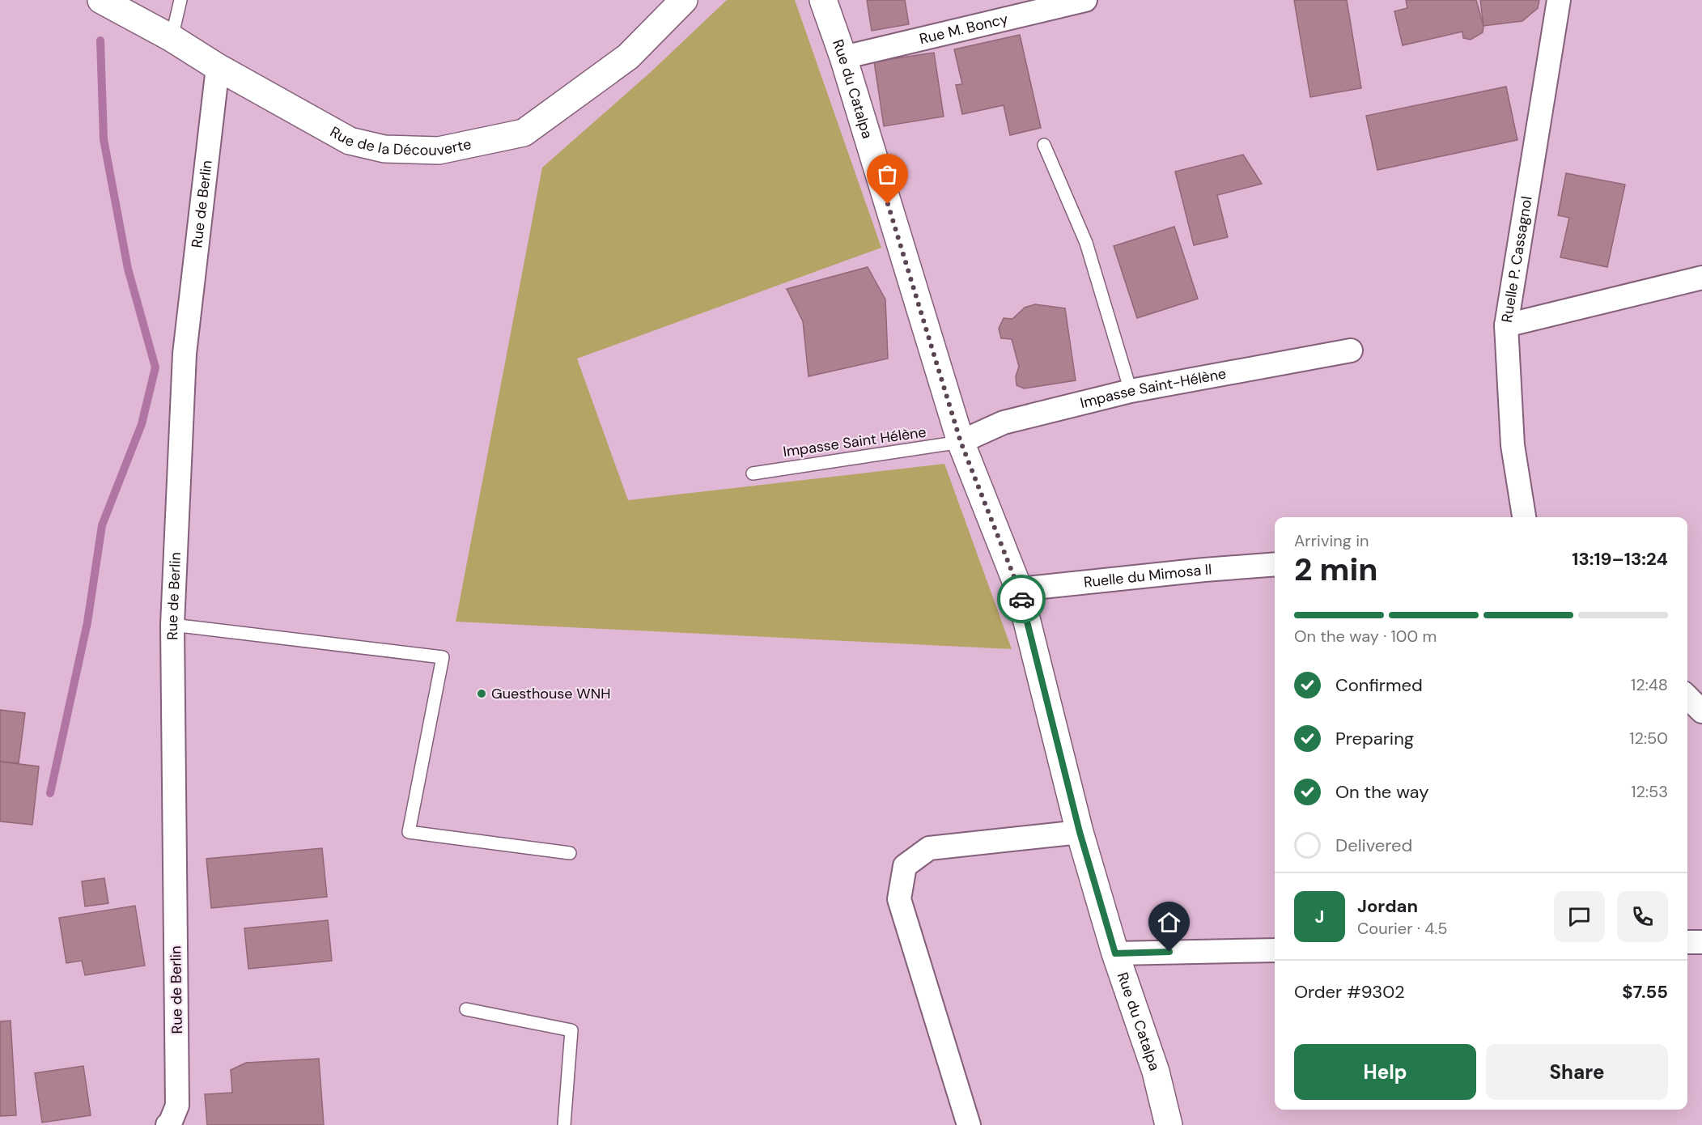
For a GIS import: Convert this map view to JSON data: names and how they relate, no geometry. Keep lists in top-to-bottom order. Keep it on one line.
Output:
{"streets":{"street":["Rue M. Boncy","Rue du Catalpa","Rue de la Découverte","Rue de Berlin","Ruelle P. Cassagnol","Impasse Saint-Hélène","Ruelle du Mimosa II"],"lane":["Impasse Saint Hélène"]},"crossings":[["Rue M. Boncy","Rue du Catalpa"],["Rue du Catalpa","Impasse Saint-Hélène"],["Rue du Catalpa","Impasse Saint Hélène"],["Rue du Catalpa","Ruelle du Mimosa II"],["Rue de la Découverte","Rue de Berlin"],["Impasse Saint-Hélène","Impasse Saint Hélène"]],"places":["Guesthouse WNH"],"page":{"heading":["2 min","Arriving in","13:19–13:24"],"panel":["Jordan","Courier · 4.5","Order #9302","$7.55"],"bar":"On the way · 100 m","list":[["Confirmed","12:48"],["Preparing","12:50"],["On the way","12:53"],"Delivered"],"round":"J","buttons":["Help","Share"]}}
